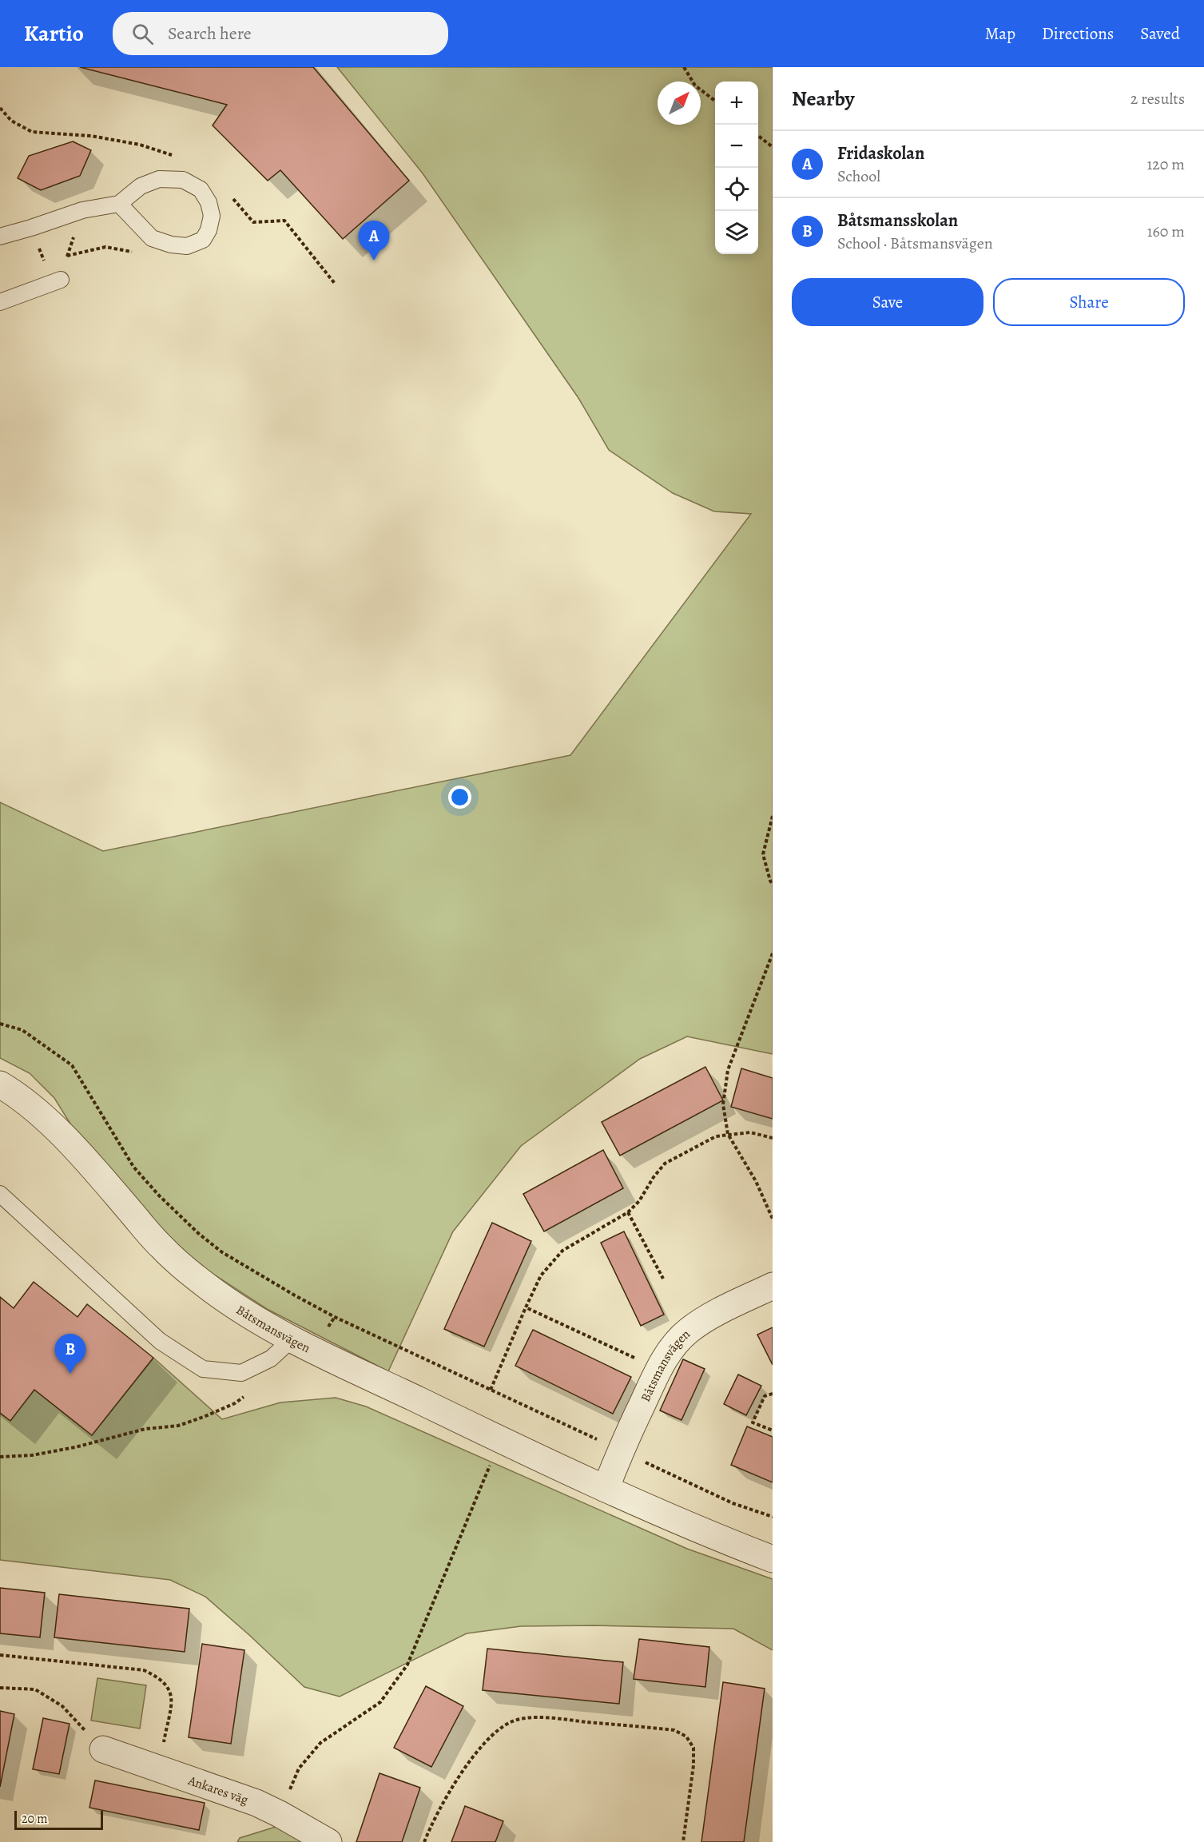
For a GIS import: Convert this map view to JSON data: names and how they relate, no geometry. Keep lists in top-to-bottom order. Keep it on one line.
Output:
{"streets":{"street":["Båtsmansvägen","Ankares väg"]},"scale_bar":"20 m","north":"top right","page":{"header":"Kartio","search":"Search here","nav":["Map","Directions","Saved"],"heading":["Nearby","2 results"],"map_buttons":["+","−"],"list":[{"mark":"A","name":"Fridaskolan","note":"School","value":"120 m"},{"mark":"B","name":"Båtsmansskolan","note":"School · Båtsmansvägen","value":"160 m"}],"pins":["A","B"],"buttons":["Save","Share"],"scale":"20 m"}}
